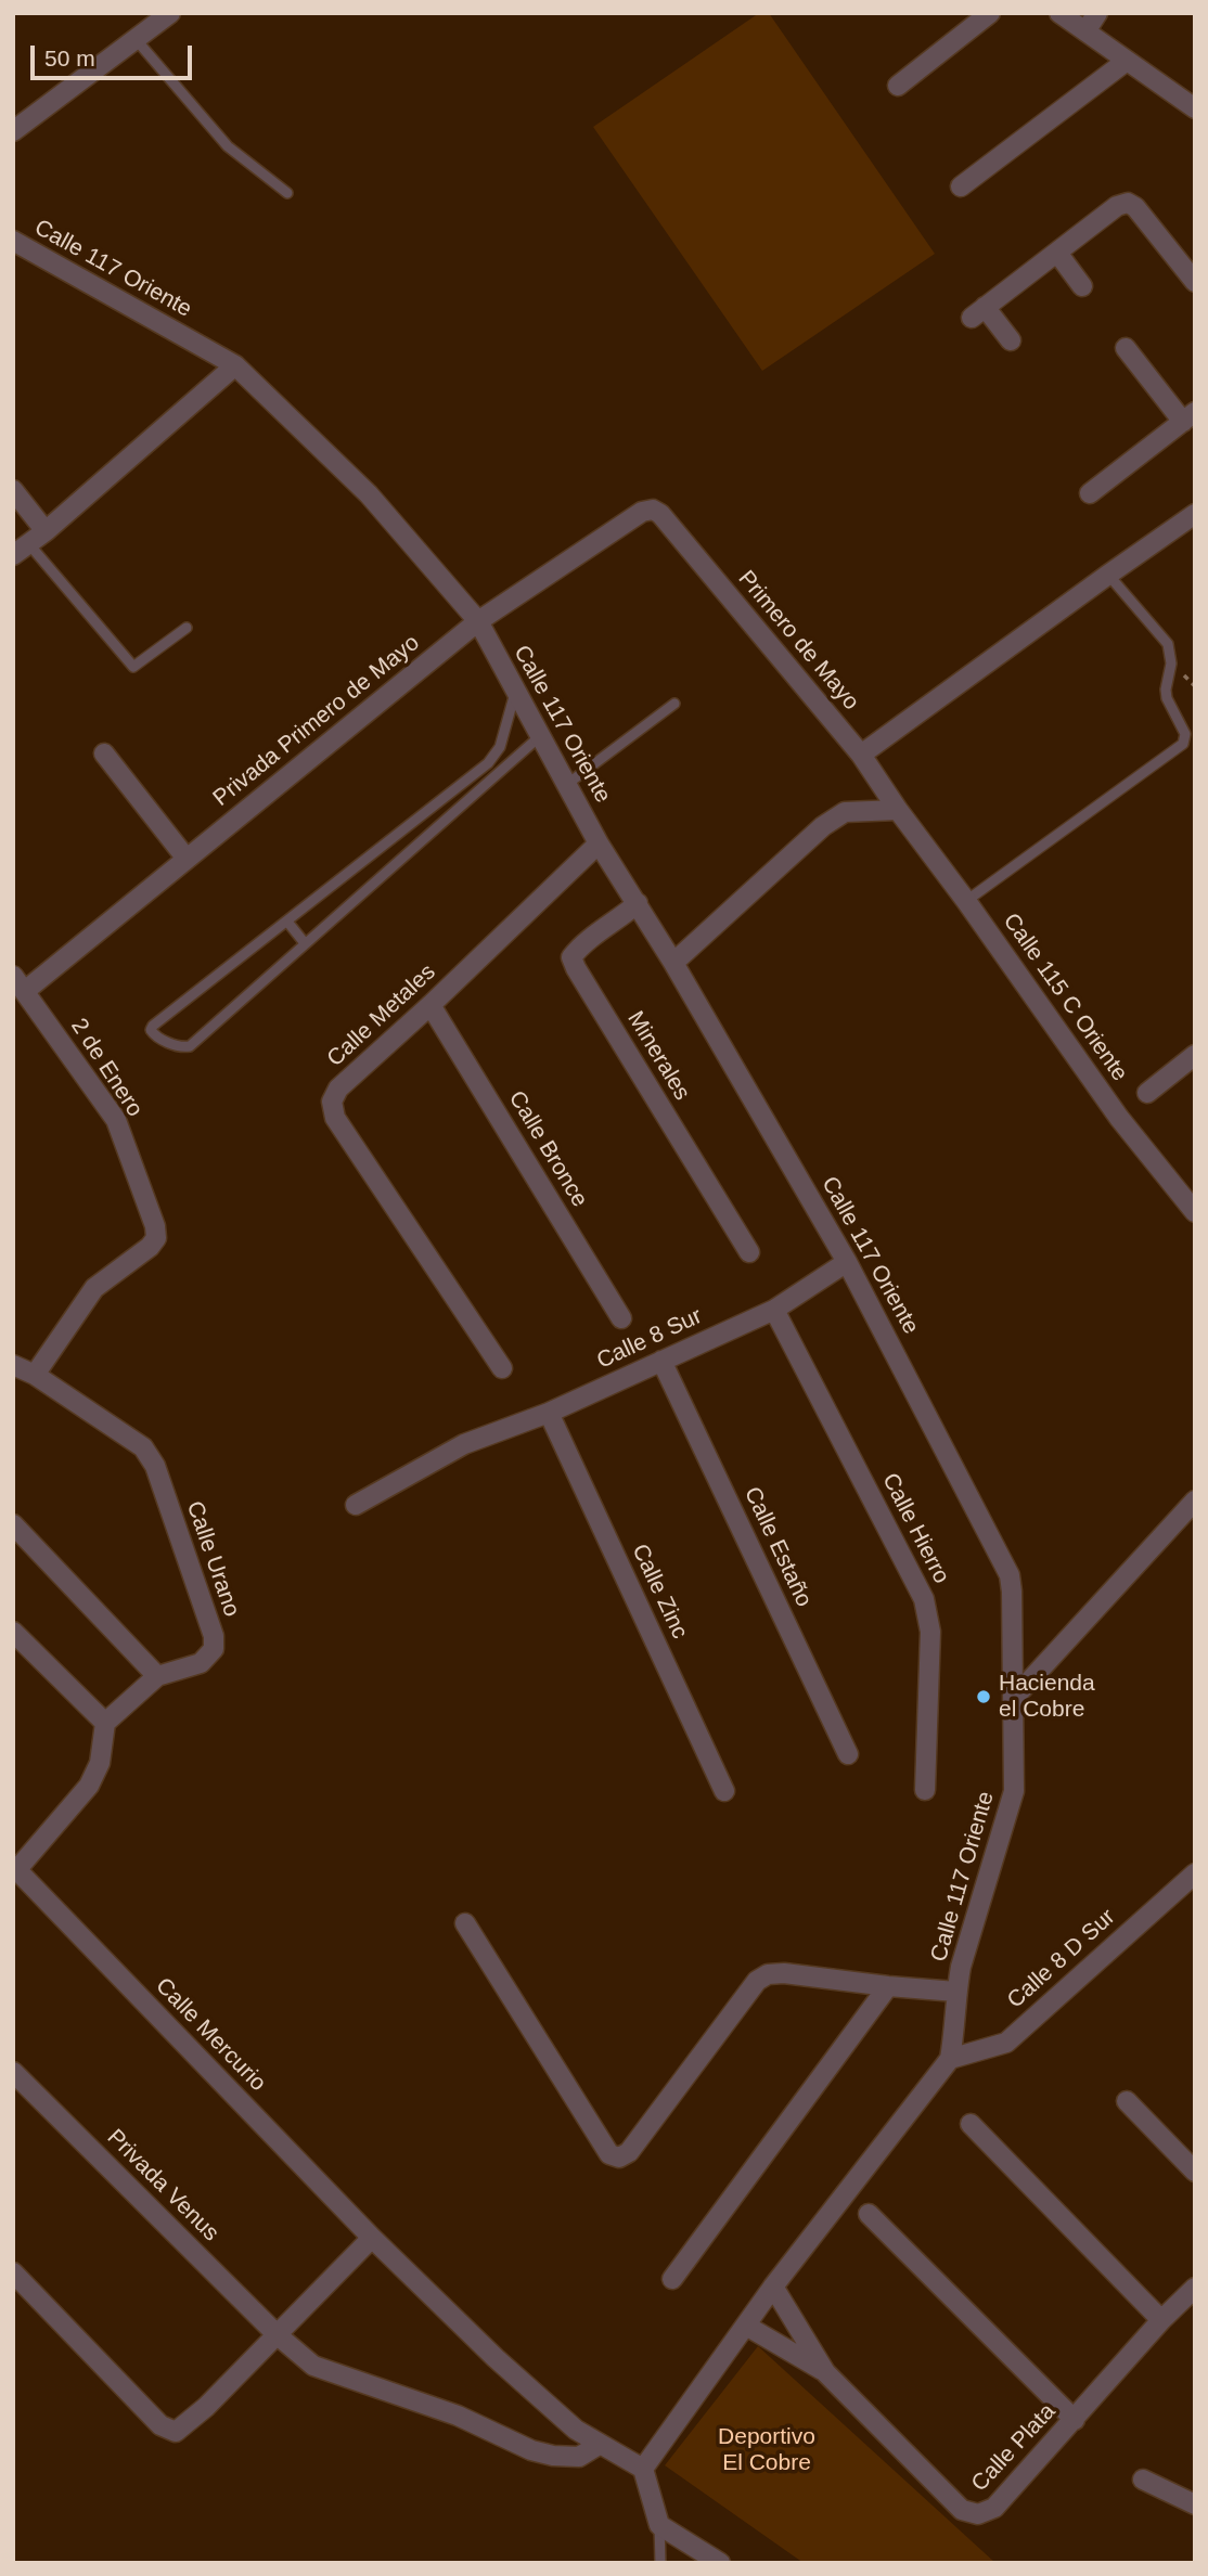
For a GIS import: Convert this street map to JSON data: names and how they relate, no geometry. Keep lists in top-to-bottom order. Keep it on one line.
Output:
{"streets":{"street":["Calle 117 Oriente","Primero de Mayo","Privada Primero de Mayo","Calle 115 C Oriente","Calle Metales","Minerales","2 de Enero","Calle Bronce","Calle 8 Sur","Calle Hierro","Calle Estaño","Calle Urano","Calle Zinc","Calle 8 D Sur","Calle Mercurio","Privada Venus","Calle Plata"]},"crossings":[["Calle 117 Oriente","Privada Primero de Mayo"],["Calle 117 Oriente","Calle Metales"],["Calle 117 Oriente","Minerales"],["Calle 117 Oriente","Calle 8 Sur"],["Calle 117 Oriente","Calle 8 D Sur"],["Calle 117 Oriente","Calle Mercurio"],["Calle 117 Oriente","Calle Plata"],["Primero de Mayo","Privada Primero de Mayo"],["Primero de Mayo","Calle 115 C Oriente"],["Privada Primero de Mayo","2 de Enero"],["Calle Metales","Calle Bronce"],["2 de Enero","Calle Urano"],["Calle 8 Sur","Calle Hierro"],["Calle 8 Sur","Calle Estaño"],["Calle 8 Sur","Calle Zinc"],["Calle Mercurio","Privada Venus"]],"parks":["Deportivo El Cobre"],"places":["Hacienda el Cobre"],"scale_bar":"50 m"}
